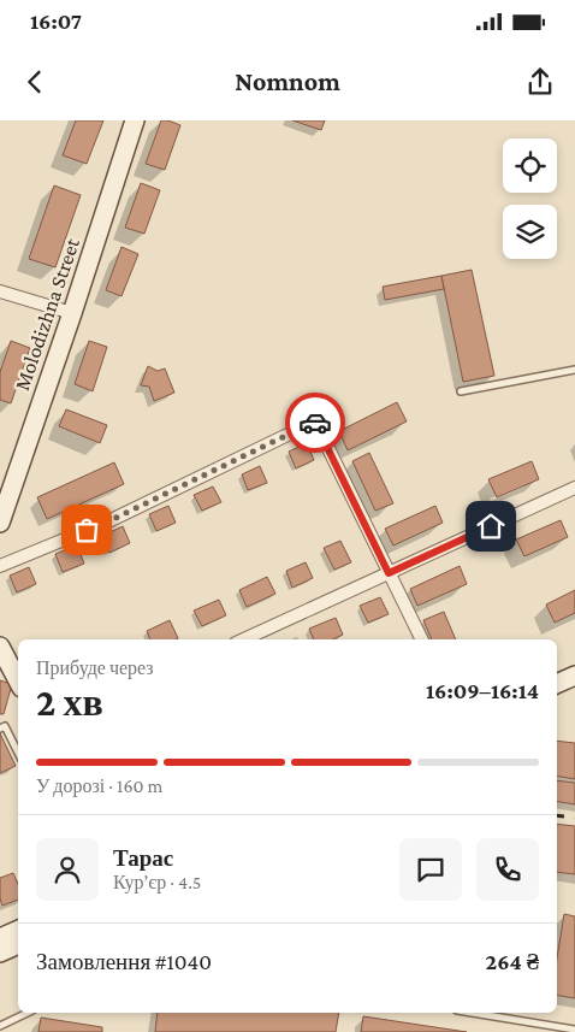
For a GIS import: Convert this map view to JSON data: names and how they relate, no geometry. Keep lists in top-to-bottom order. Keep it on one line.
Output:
{"streets":{"street":["Molodizhna Street"]},"page":{"status":"16:07","header":"Nomnom","heading":["2 хв","Прибуде через","16:09–16:14"],"panel":["Тарас","Кур’єр · 4.5","Замовлення #1040","264 ₴"],"bar":"У дорозі · 160 m"}}
